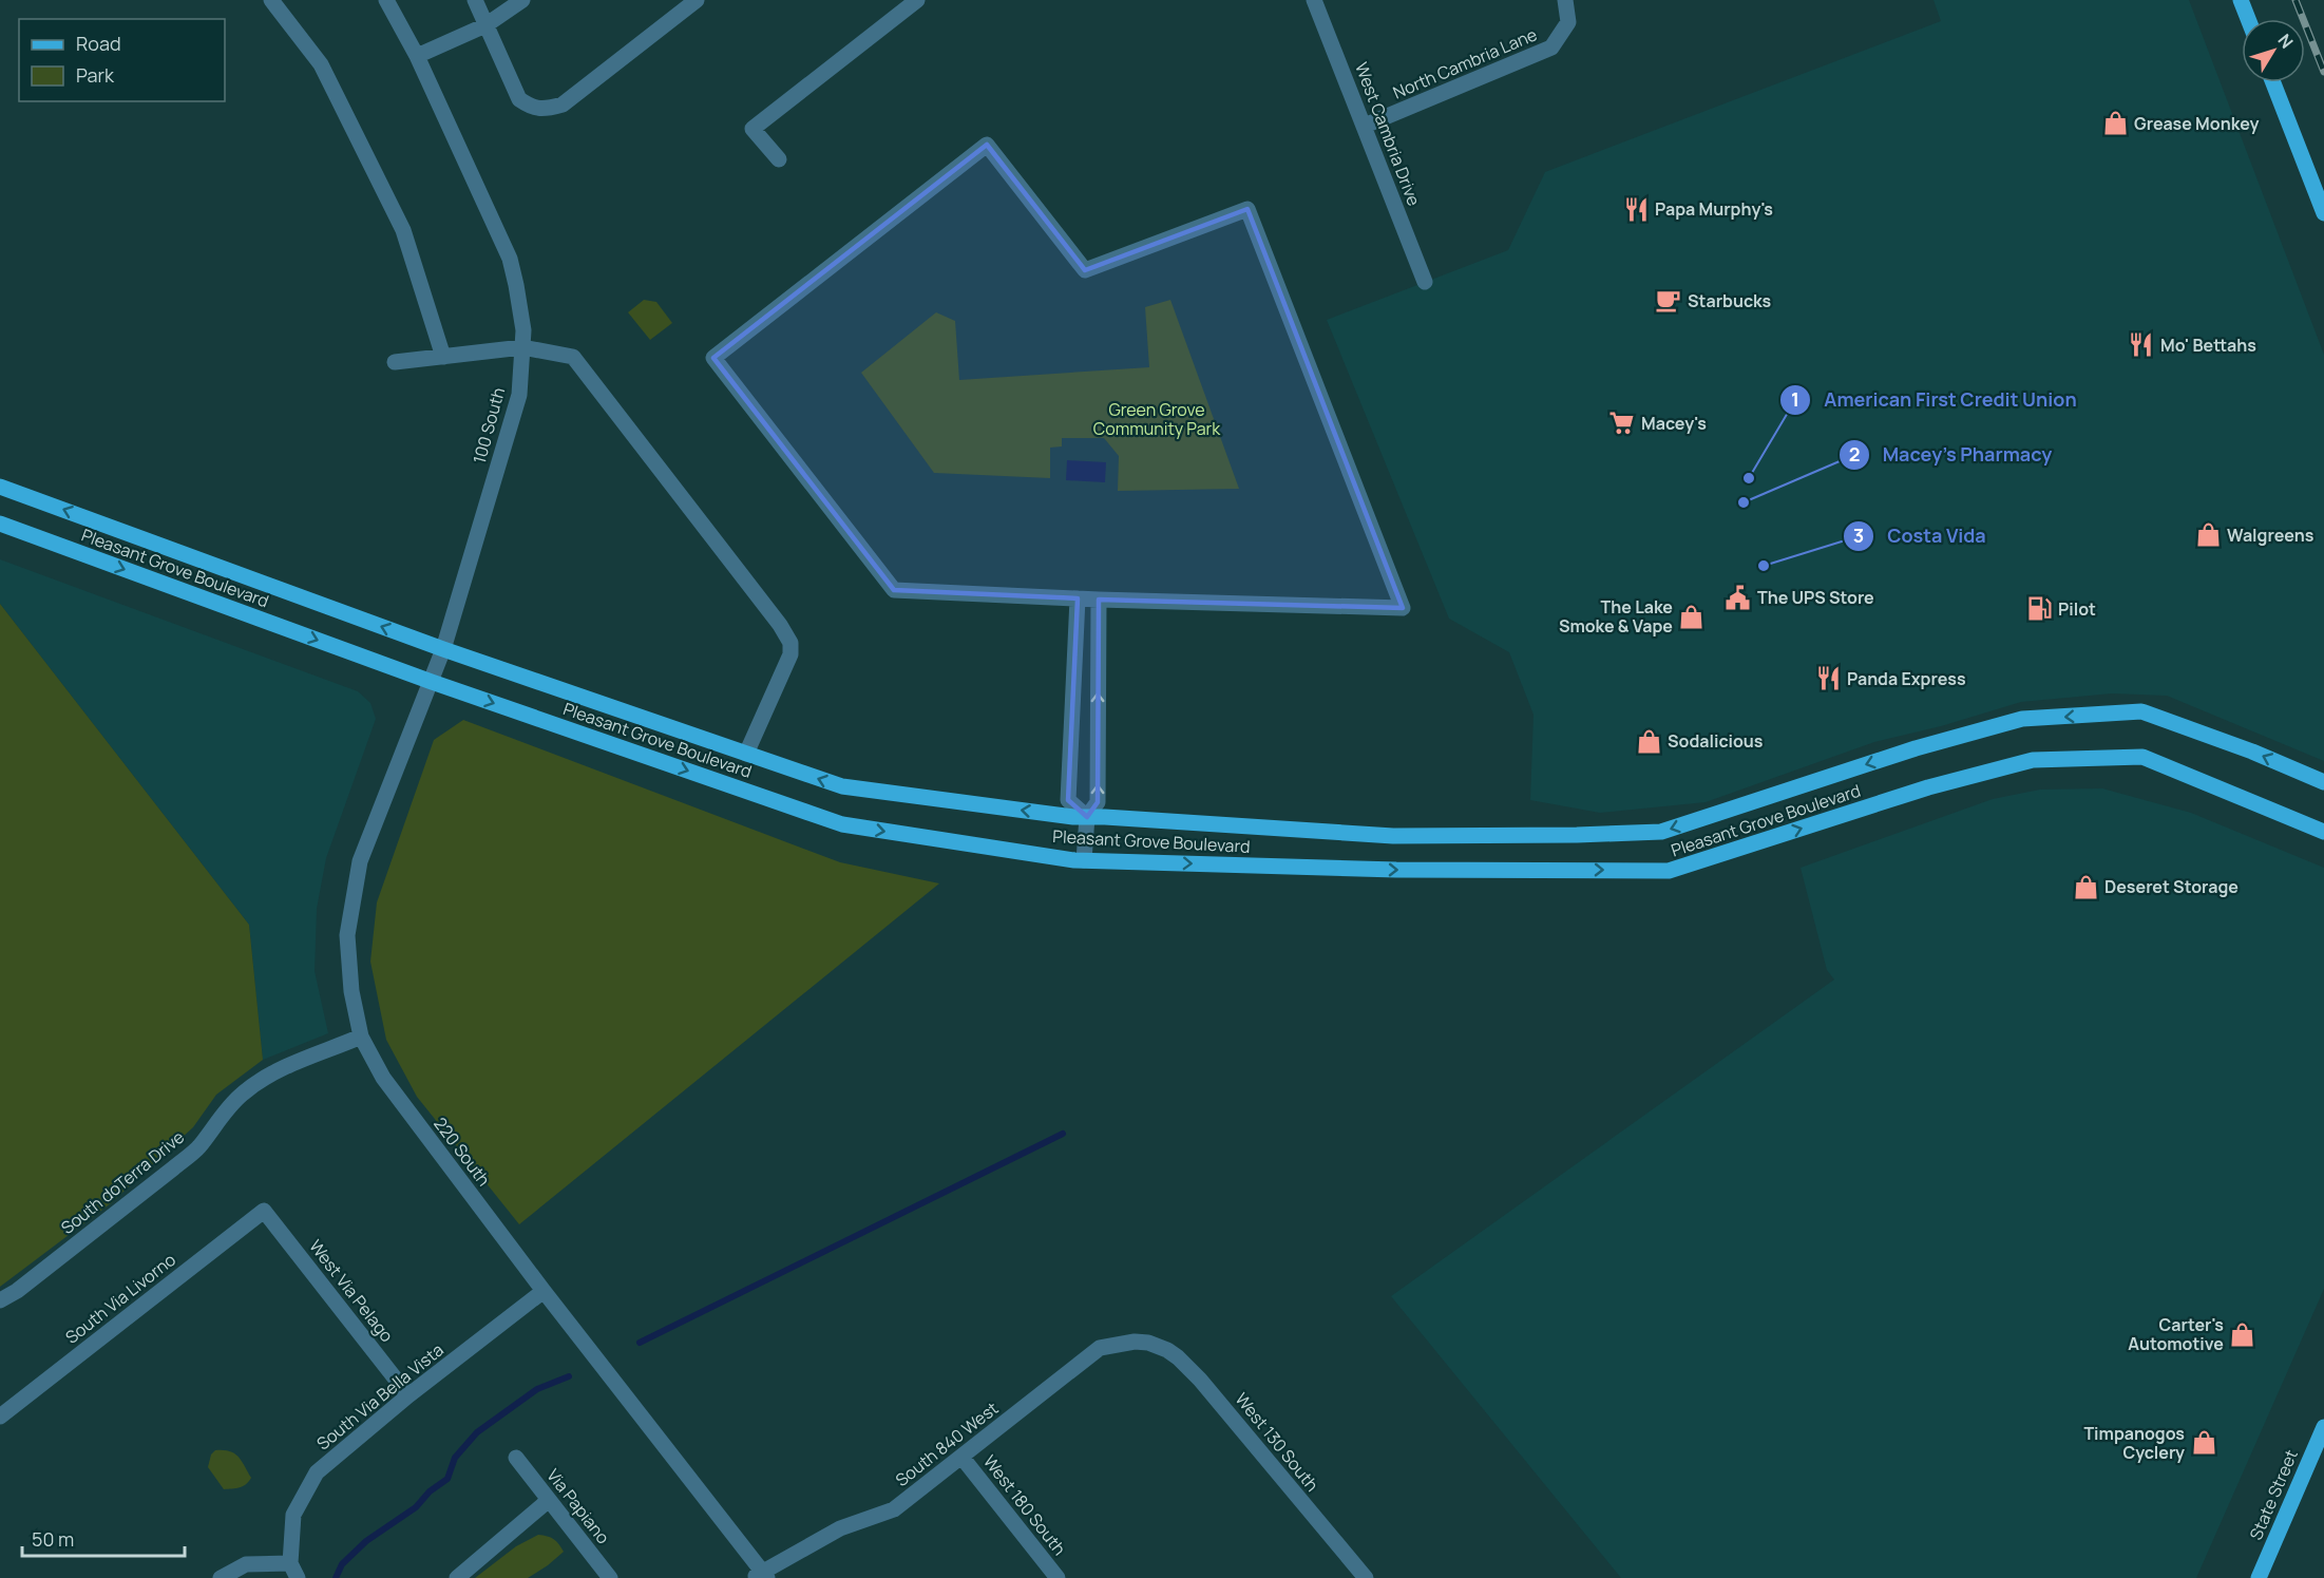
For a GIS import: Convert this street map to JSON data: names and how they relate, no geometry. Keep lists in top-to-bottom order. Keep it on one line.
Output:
{"streets":{"main road":["Pleasant Grove Boulevard","State Street"],"street":["North Cambria Lane","West Cambria Drive","100 South","220 South","South doTerra Drive","West Via Pelago","South Via Livorno","South Via Bella Vista","West 130 South","South 840 West","West 180 South","Via Papiano"]},"crossings":[["North Cambria Lane","West Cambria Drive"],["100 South","Pleasant Grove Boulevard"],["100 South","220 South"],["Pleasant Grove Boulevard","220 South"],["220 South","South doTerra Drive"],["220 South","South Via Bella Vista"],["220 South","South 840 West"],["West Via Pelago","South Via Livorno"],["West Via Pelago","South Via Bella Vista"],["West 130 South","South 840 West"],["South 840 West","West 180 South"]],"parks":["Green Grove Community Park"],"places":{"shop":["Grease Monkey","Walgreens","The Lake Smoke & Vape","Sodalicious","Deseret Storage","Carter's Automotive","Timpanogos Cyclery"],"restaurant":["Papa Murphy's","Mo' Bettahs","Panda Express"],"cafe":["Starbucks"],"supermarket":["Macey's"],"other":["American First Credit Union","Macey's Pharmacy","Costa Vida"],"public building":["The UPS Store"],"fuel station":["Pilot"]},"legend":["Road","Park"],"scale_bar":"50 m","north":"top right"}
